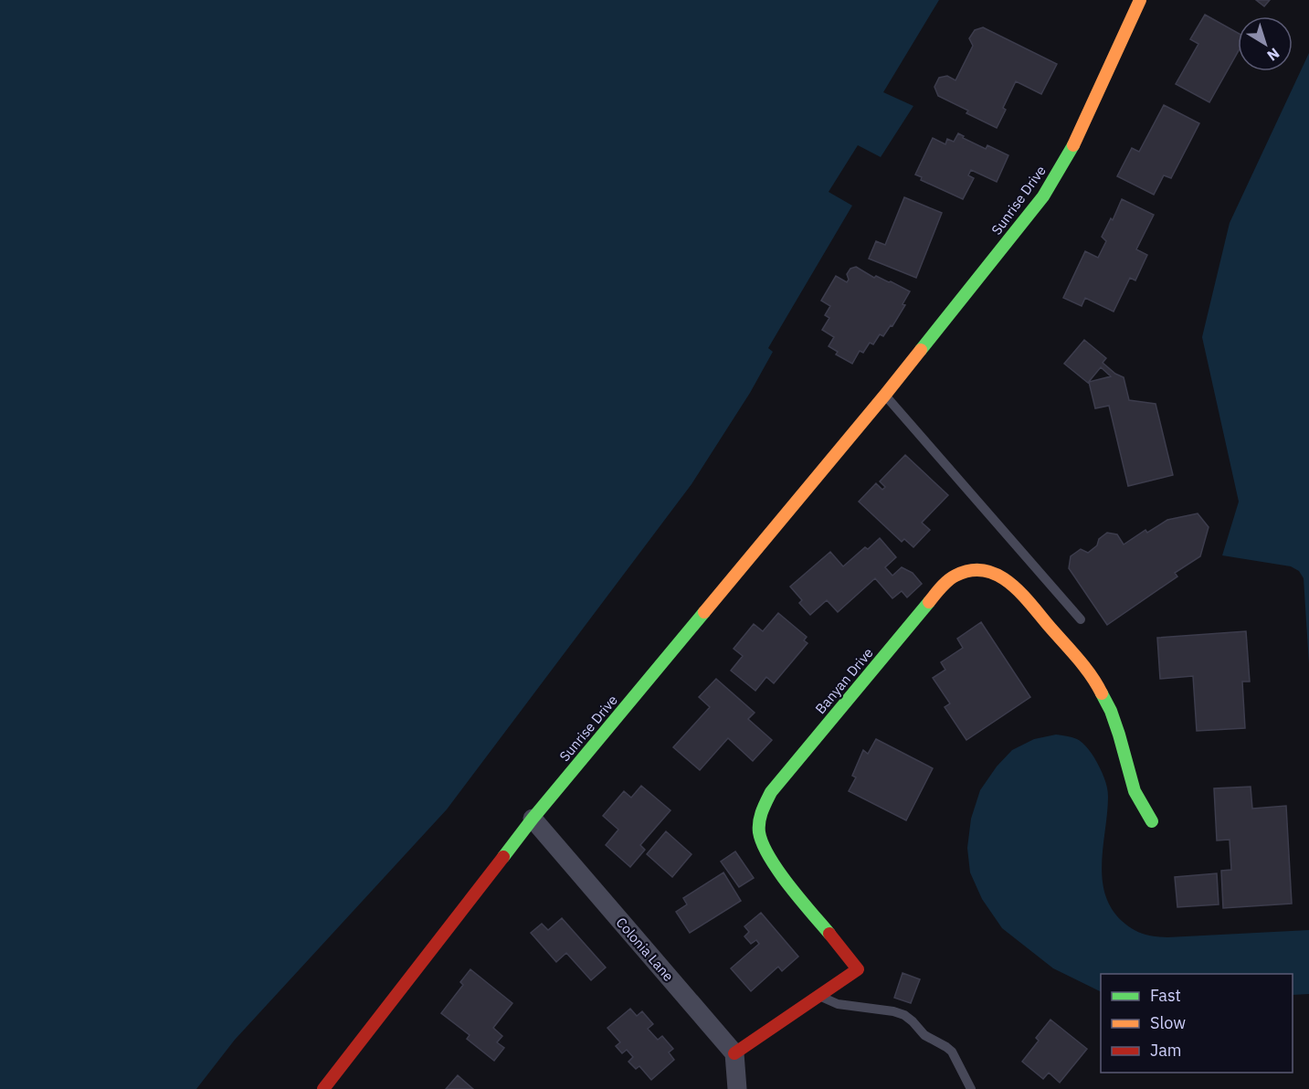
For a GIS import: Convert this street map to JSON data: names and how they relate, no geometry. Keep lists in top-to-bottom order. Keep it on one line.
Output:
{"streets":{"street":["Sunrise Drive","Banyan Drive","Colonia Lane"]},"crossings":[["Sunrise Drive","Colonia Lane"],["Banyan Drive","Colonia Lane"]],"legend":["Fast","Slow","Jam"],"north":"bottom right"}
